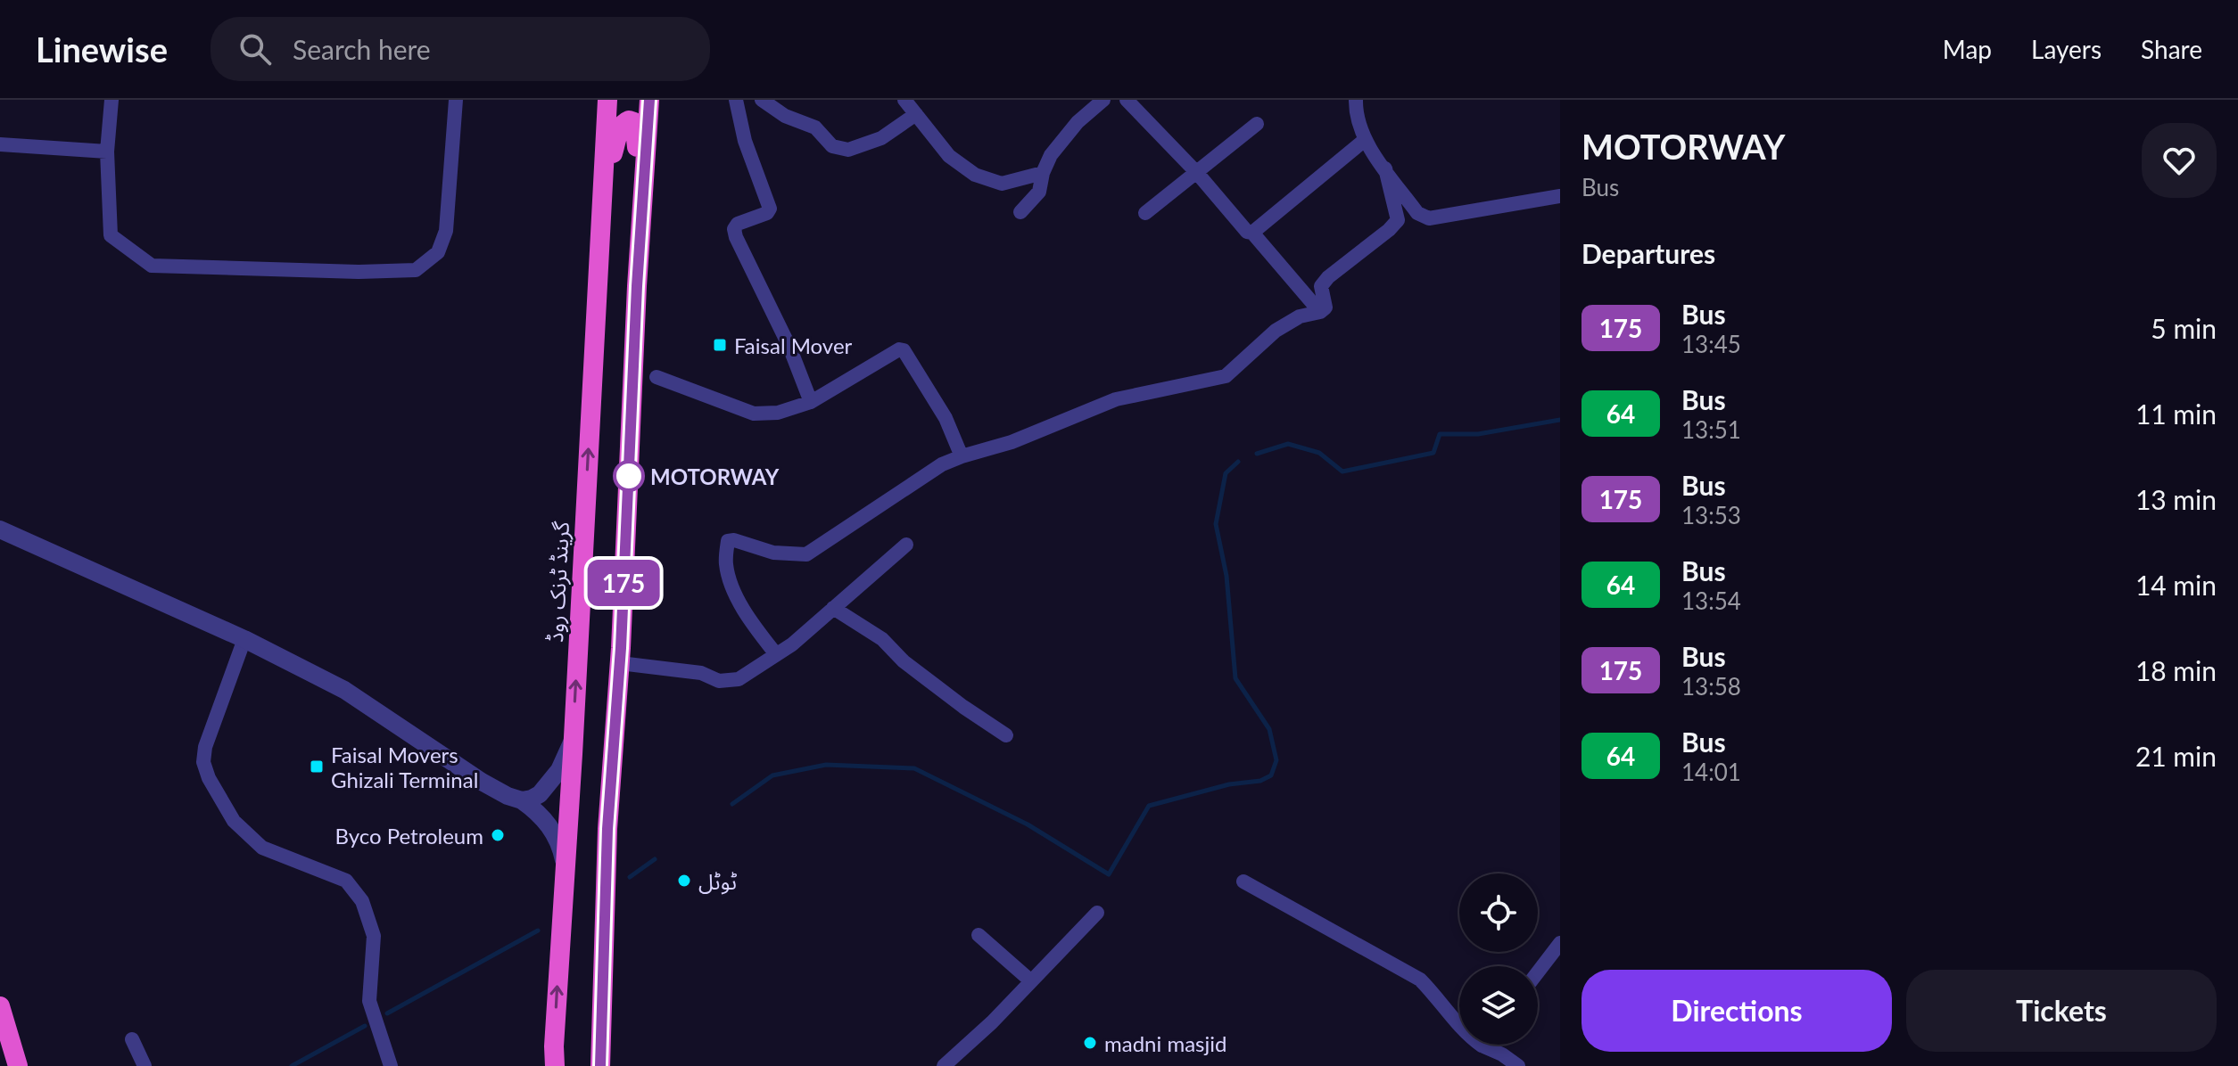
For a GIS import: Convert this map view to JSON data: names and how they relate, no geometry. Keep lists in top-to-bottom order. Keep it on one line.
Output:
{"streets":{"highway":["گرینڈ ٹرنک روڈ"]},"places":{"transit":["Faisal Mover","Faisal Movers Ghizali Terminal"],"other":["MOTORWAY","Byco Petroleum","ٹوٹل","madni masjid"]},"lines":["bus line 175"],"page":{"header":"Linewise","search":"Search here","nav":["Map","Layers","Share"],"on_map":"175","heading":[["MOTORWAY","Bus"],"Departures"],"list":[{"mark":"175","name":"Bus","note":"13:45","value":"5 min"},{"mark":"64","name":"Bus","note":"13:51","value":"11 min"},{"mark":"175","name":"Bus","note":"13:53","value":"13 min"},{"mark":"64","name":"Bus","note":"13:54","value":"14 min"},{"mark":"175","name":"Bus","note":"13:58","value":"18 min"},{"mark":"64","name":"Bus","note":"14:01","value":"21 min"}],"buttons":["Directions","Tickets"]}}
